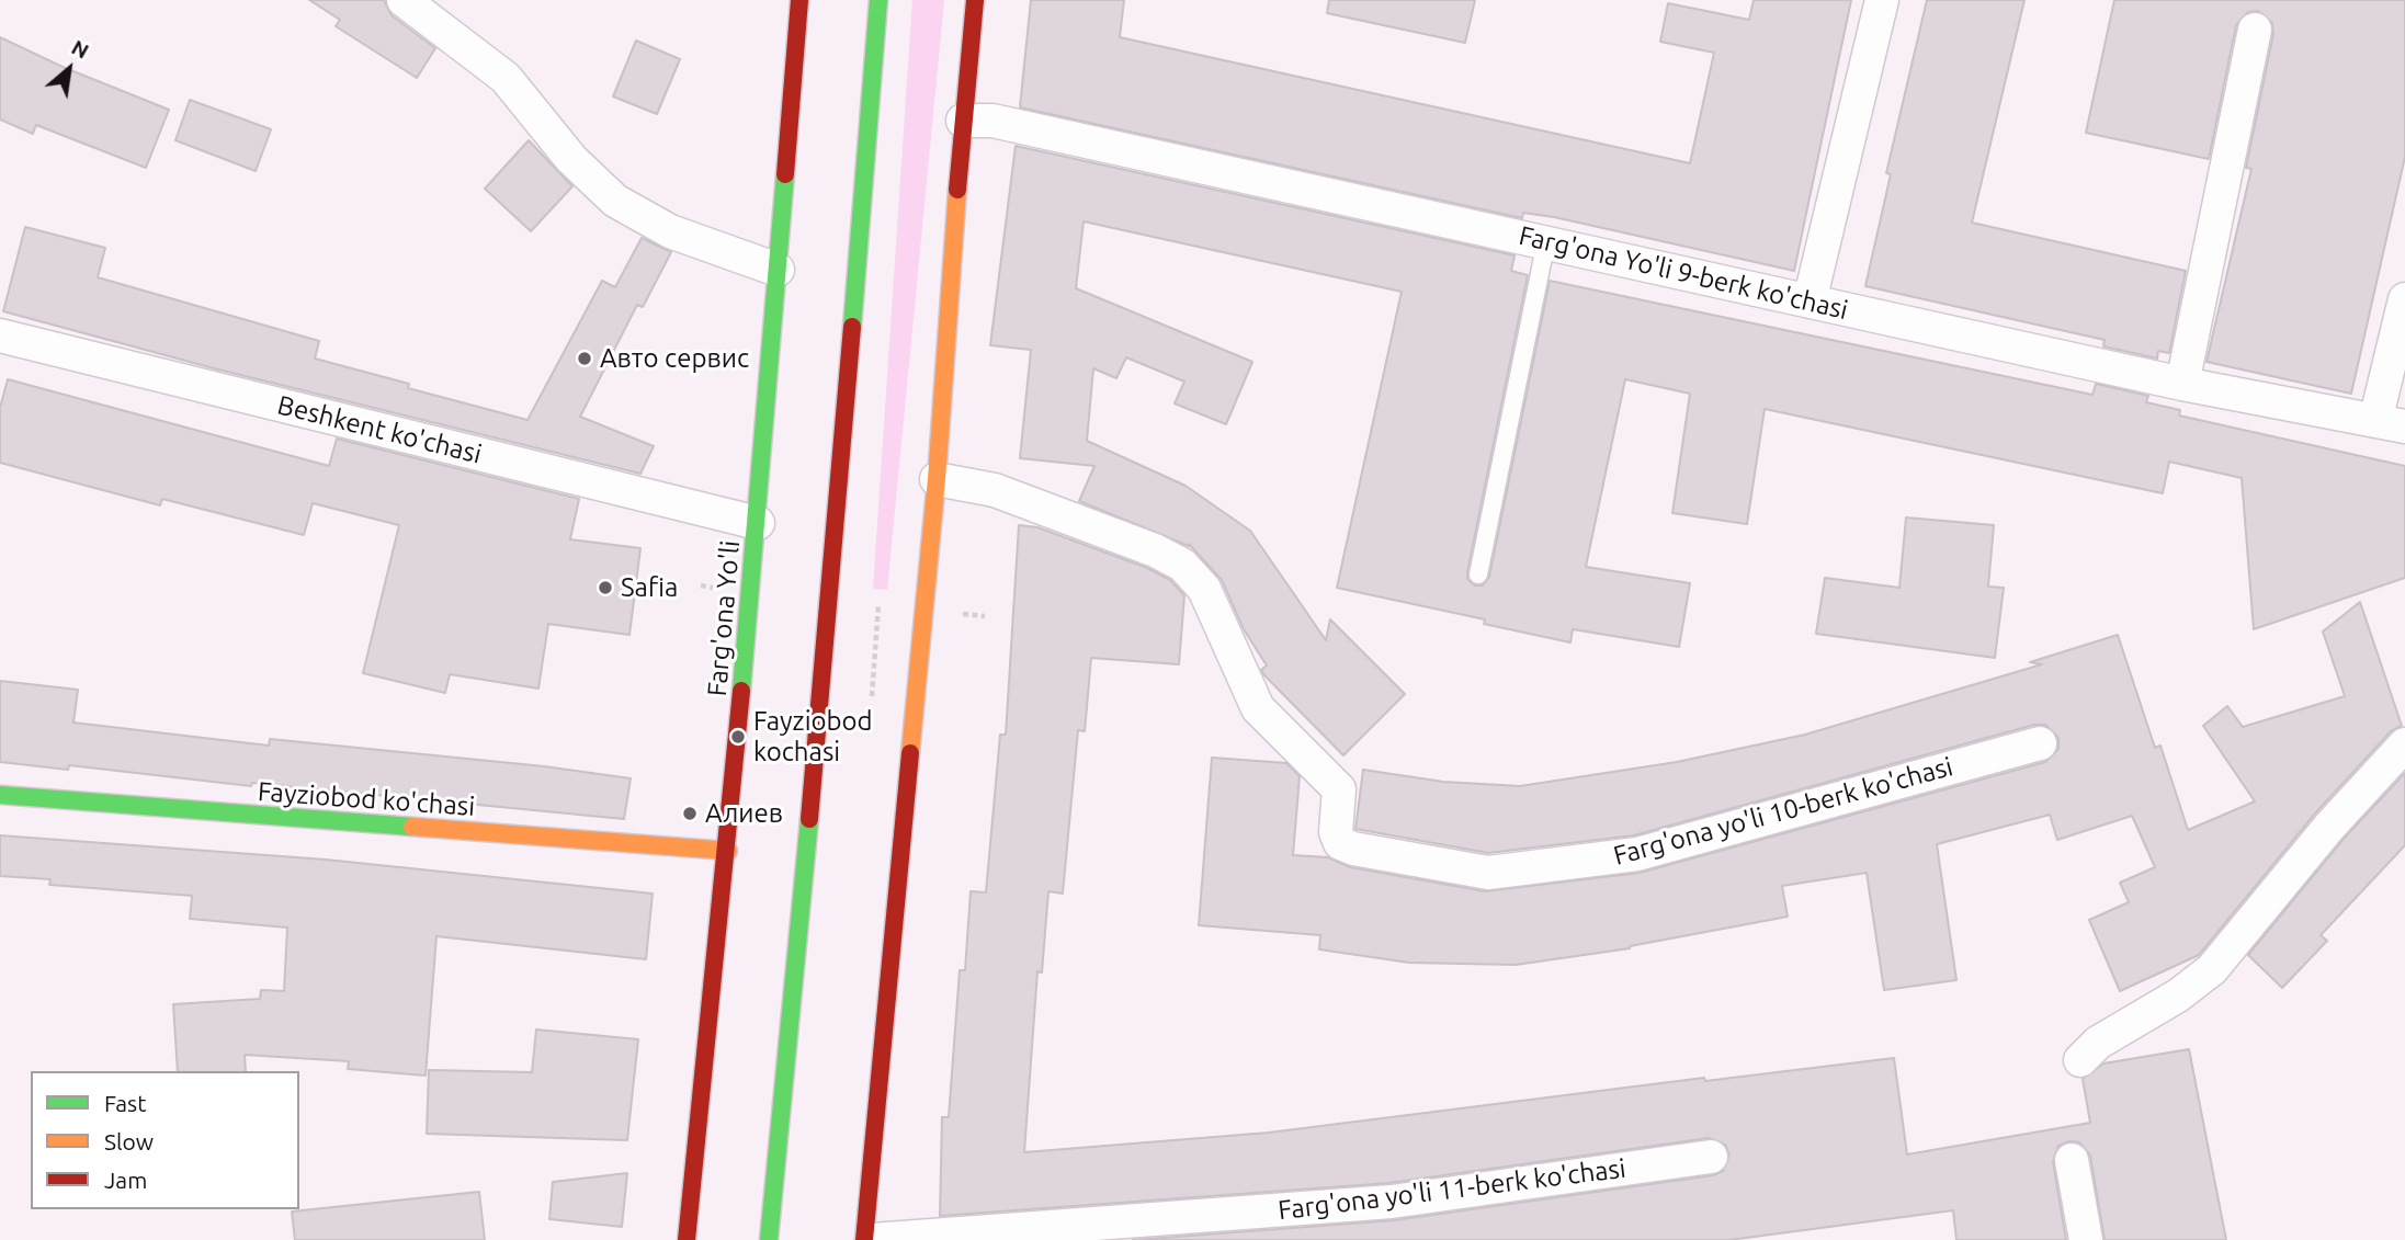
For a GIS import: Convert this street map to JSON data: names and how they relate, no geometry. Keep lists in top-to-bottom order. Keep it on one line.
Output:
{"streets":{"main road":["Farg'ona Yo'li","Fayziobod ko'chasi"],"street":["Farg'ona Yo'li 9-berk ko'chasi","Beshkent ko'chasi","Farg'ona yo'li 10-berk ko'chasi","Farg'ona yo'li 11-berk ko'chasi"]},"crossings":[["Beshkent ko'chasi","Farg'ona Yo'li"],["Farg'ona Yo'li","Fayziobod ko'chasi"]],"places":["Авто сервис","Safia","Fayziobod kochasi","Алиев"],"legend":["Fast","Slow","Jam"],"north":"top right"}
